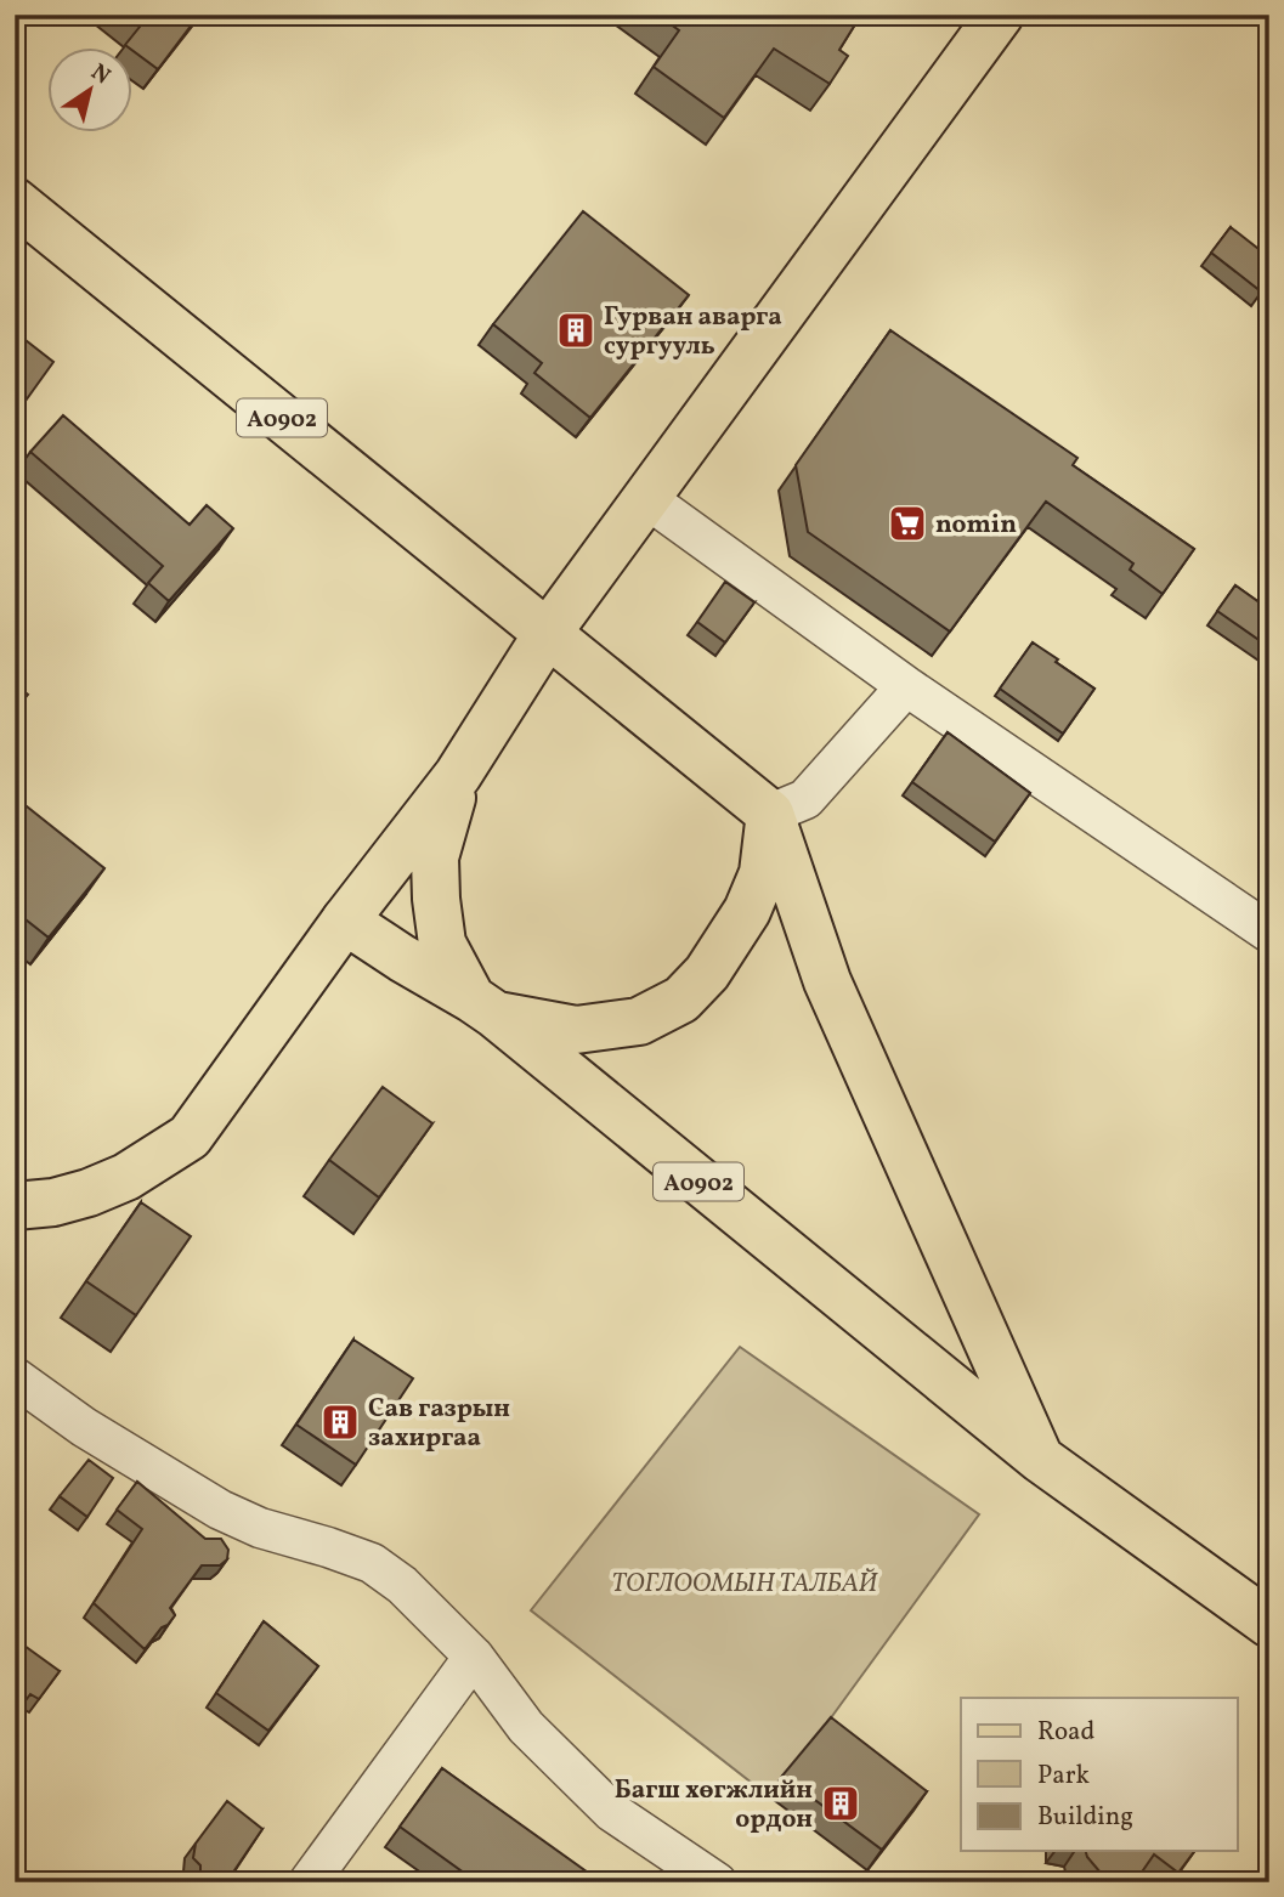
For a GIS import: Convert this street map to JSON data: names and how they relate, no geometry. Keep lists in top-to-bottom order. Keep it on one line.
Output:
{"streets":{"main road":["A0902"]},"parks":["ТОГЛООМЫН ТАЛБАЙ"],"places":{"building":["Гурван аварга сургууль","Сав газрын захиргаа","Багш хөгжлийн ордон"],"supermarket":["nomin"]},"legend":["Road","Park","Building"],"north":"top right"}
